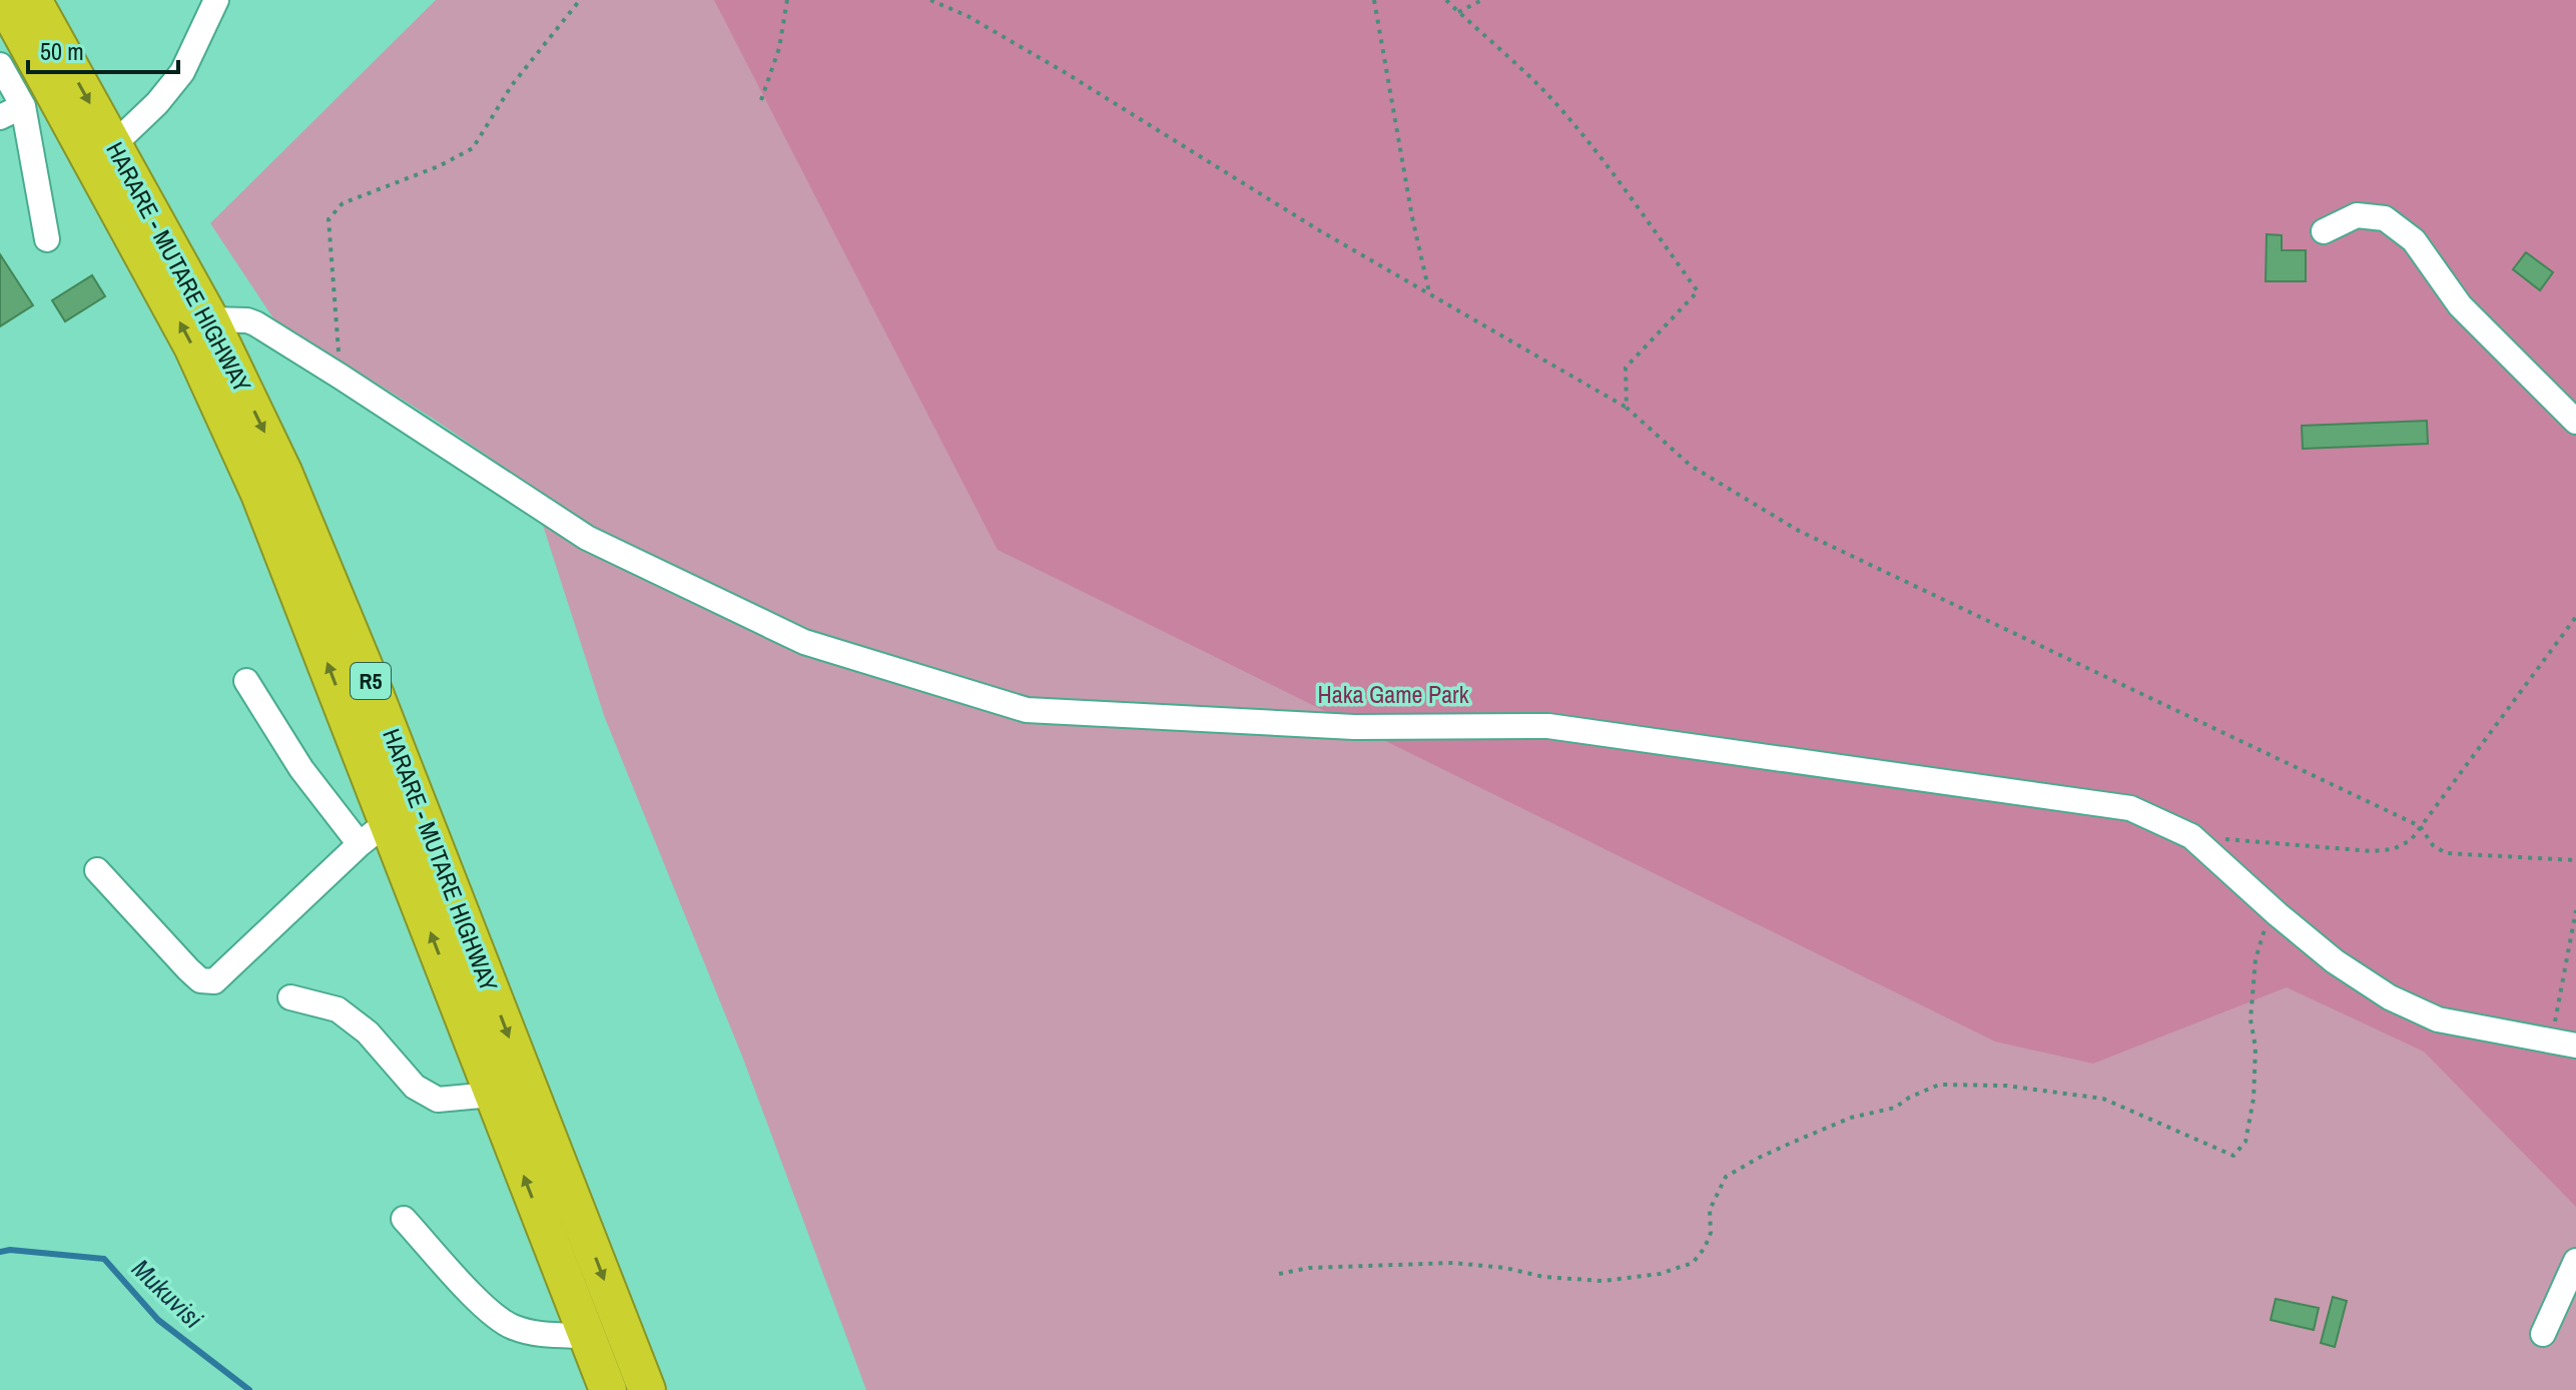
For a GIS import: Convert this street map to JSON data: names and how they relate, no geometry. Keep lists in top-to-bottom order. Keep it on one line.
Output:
{"streets":{"highway":["HARARE - MUTARE HIGHWAY","R5"]},"water":["Mukuvisi"],"parks":["Haka Game Park"],"scale_bar":"50 m"}
